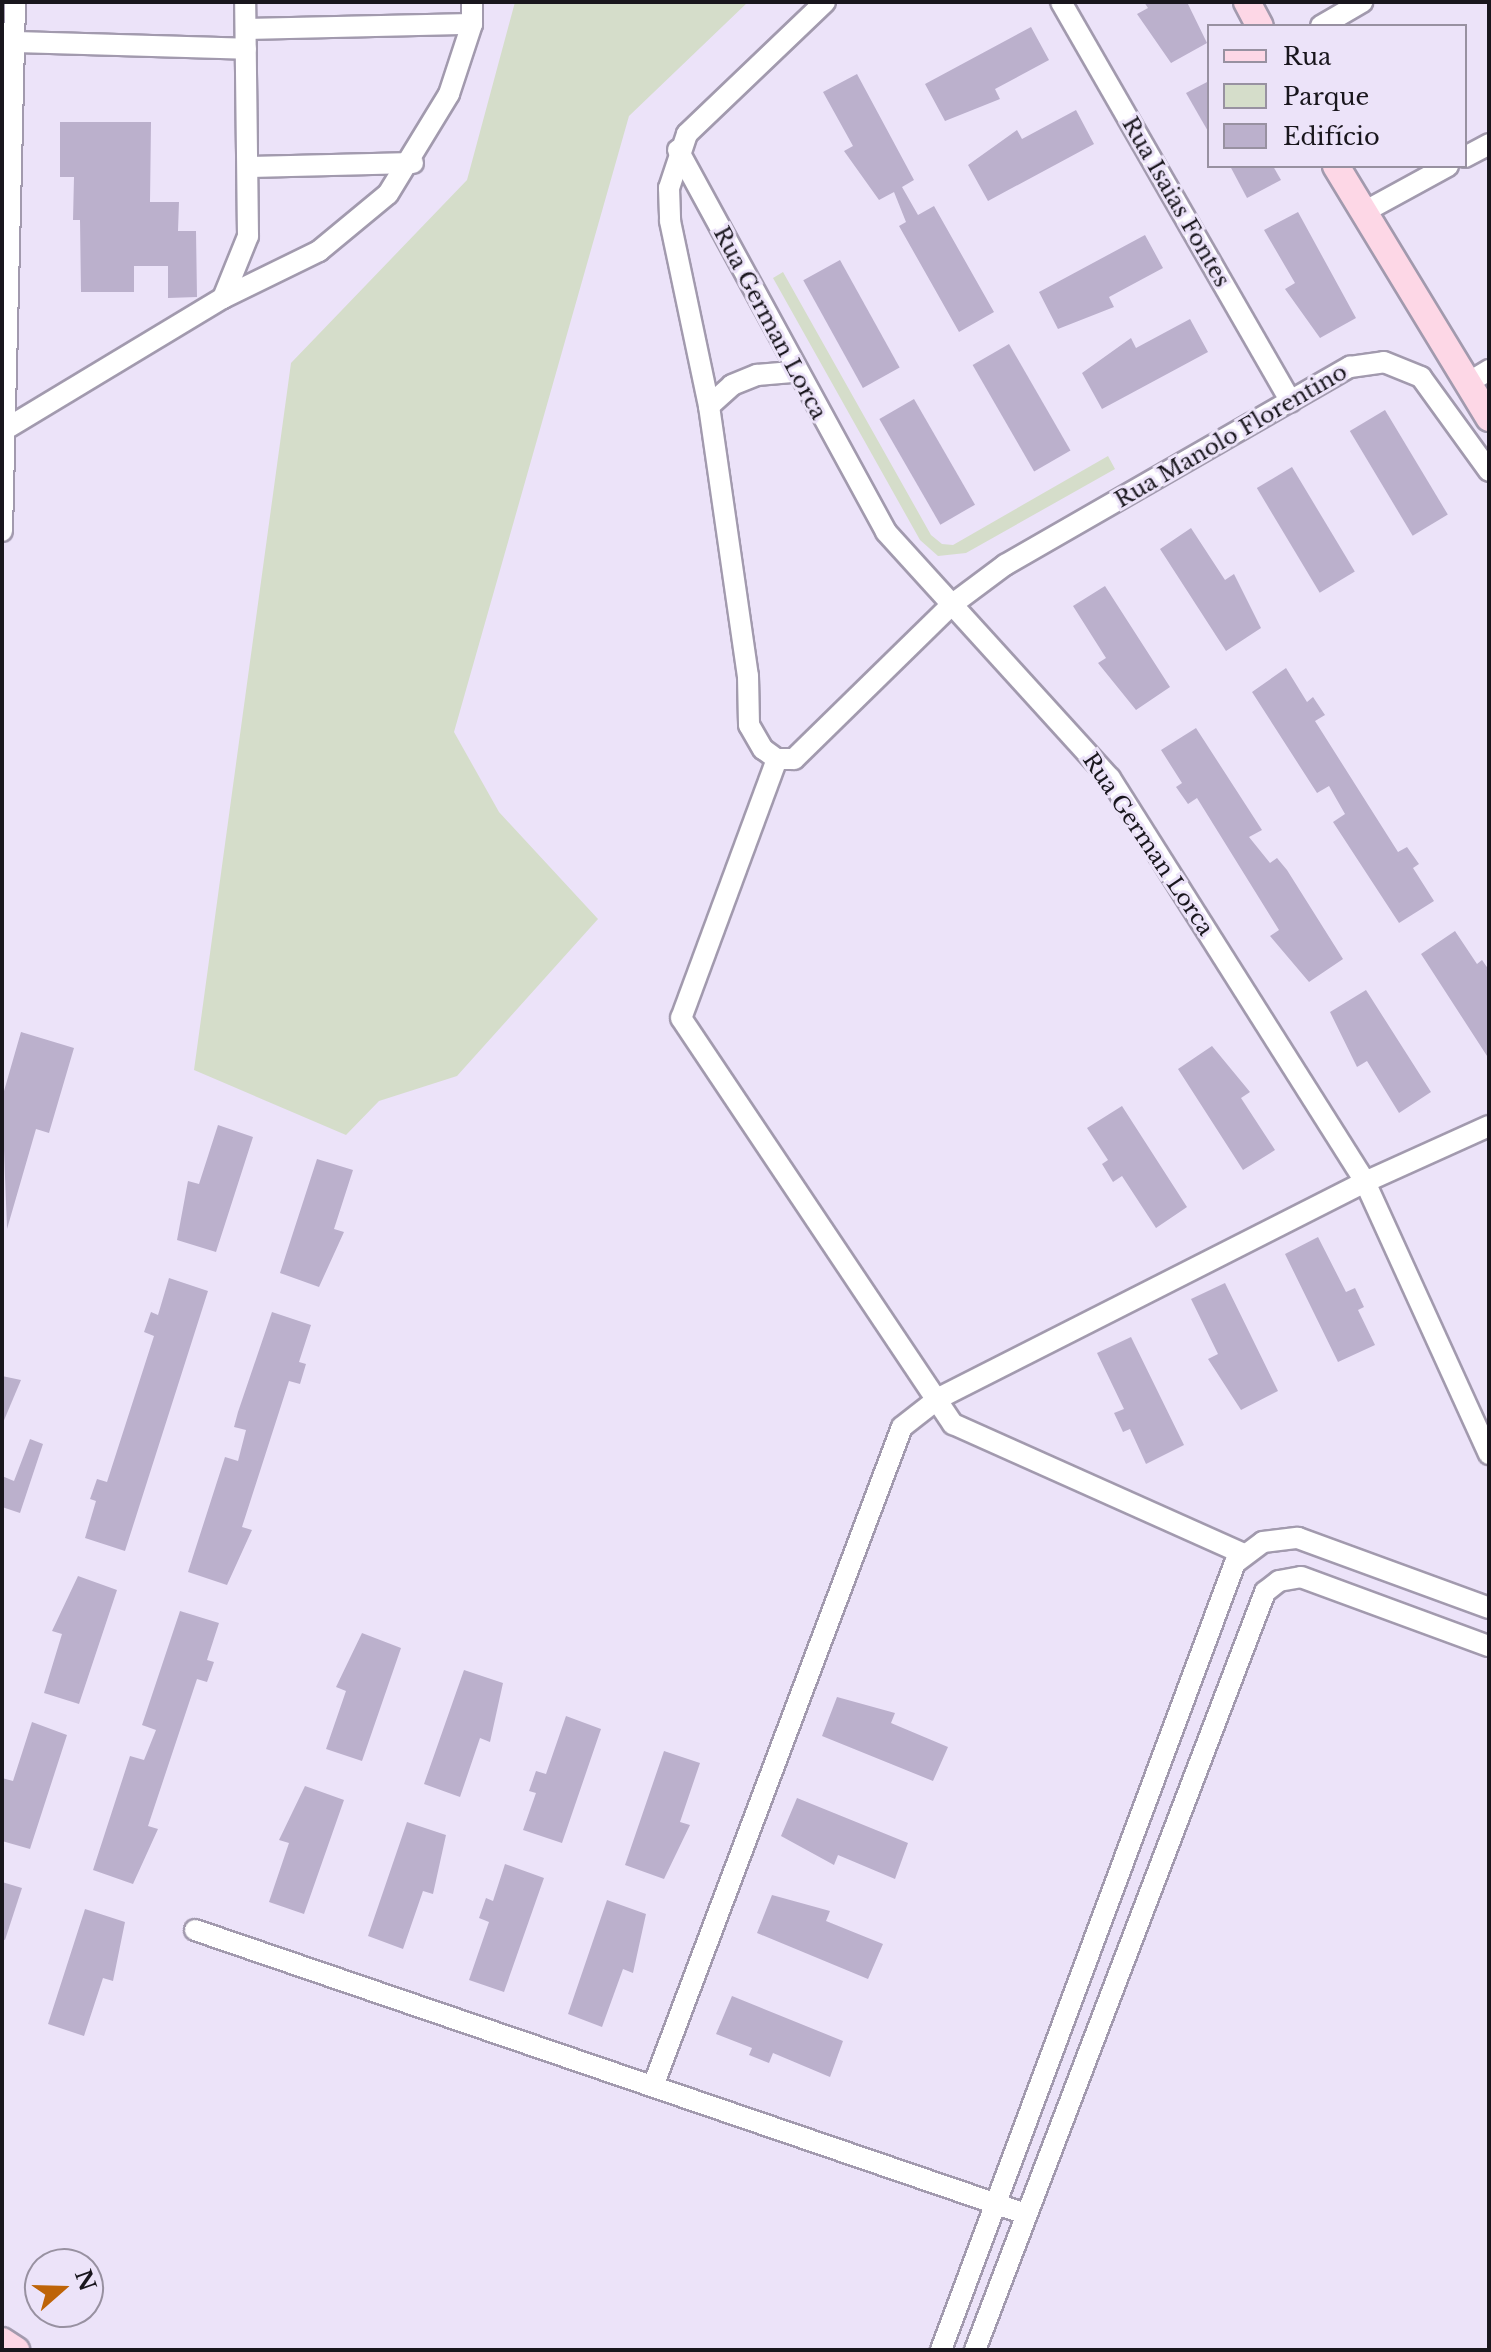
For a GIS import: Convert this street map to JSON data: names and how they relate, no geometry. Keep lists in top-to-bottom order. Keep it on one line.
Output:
{"streets":{"street":["Rua Isaias Fontes","Rua German Lorca","Rua Manolo Florentino"]},"crossings":[["Rua Isaias Fontes","Rua Manolo Florentino"],["Rua German Lorca","Rua Manolo Florentino"]],"legend":["Rua","Parque","Edifício"],"north":"right"}
